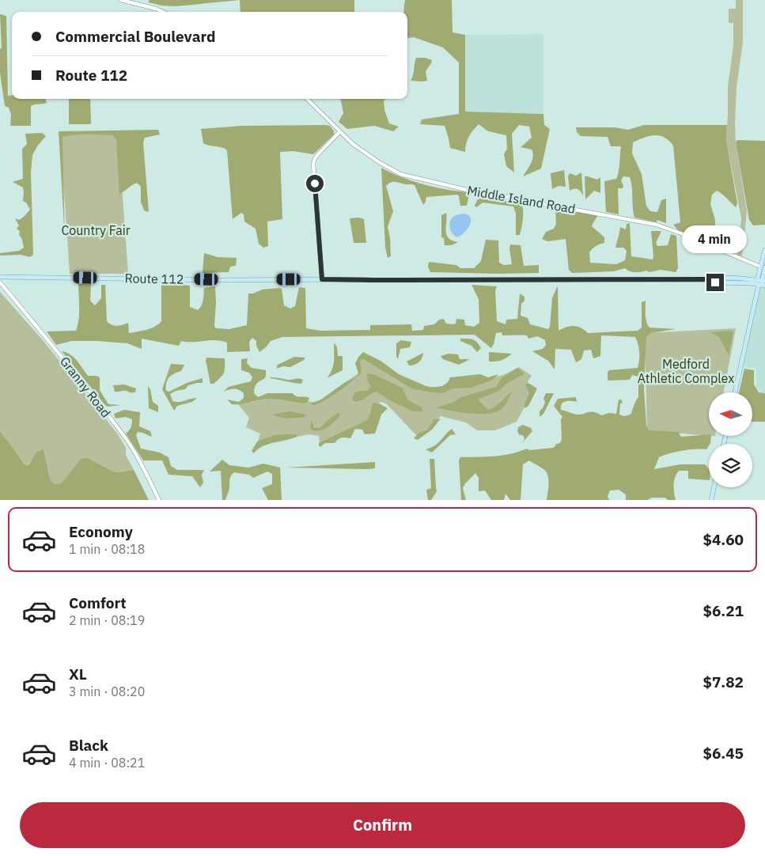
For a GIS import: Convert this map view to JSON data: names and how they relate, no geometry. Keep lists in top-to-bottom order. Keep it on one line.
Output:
{"streets":{"main road":["Route 112"],"street":["Middle Island Road","Granny Road"]},"parks":["Country Fair","Medford Athletic Complex"],"north":"left","page":{"banner":["Commercial Boulevard","Route 112"],"bubble":"4 min","list":[{"name":"Economy","note":"1 min · 08:18","value":"$4.60"},{"name":"Comfort","note":"2 min · 08:19","value":"$6.21"},{"name":"XL","note":"3 min · 08:20","value":"$7.82"},{"name":"Black","note":"4 min · 08:21","value":"$6.45"}],"buttons":"Confirm"}}
